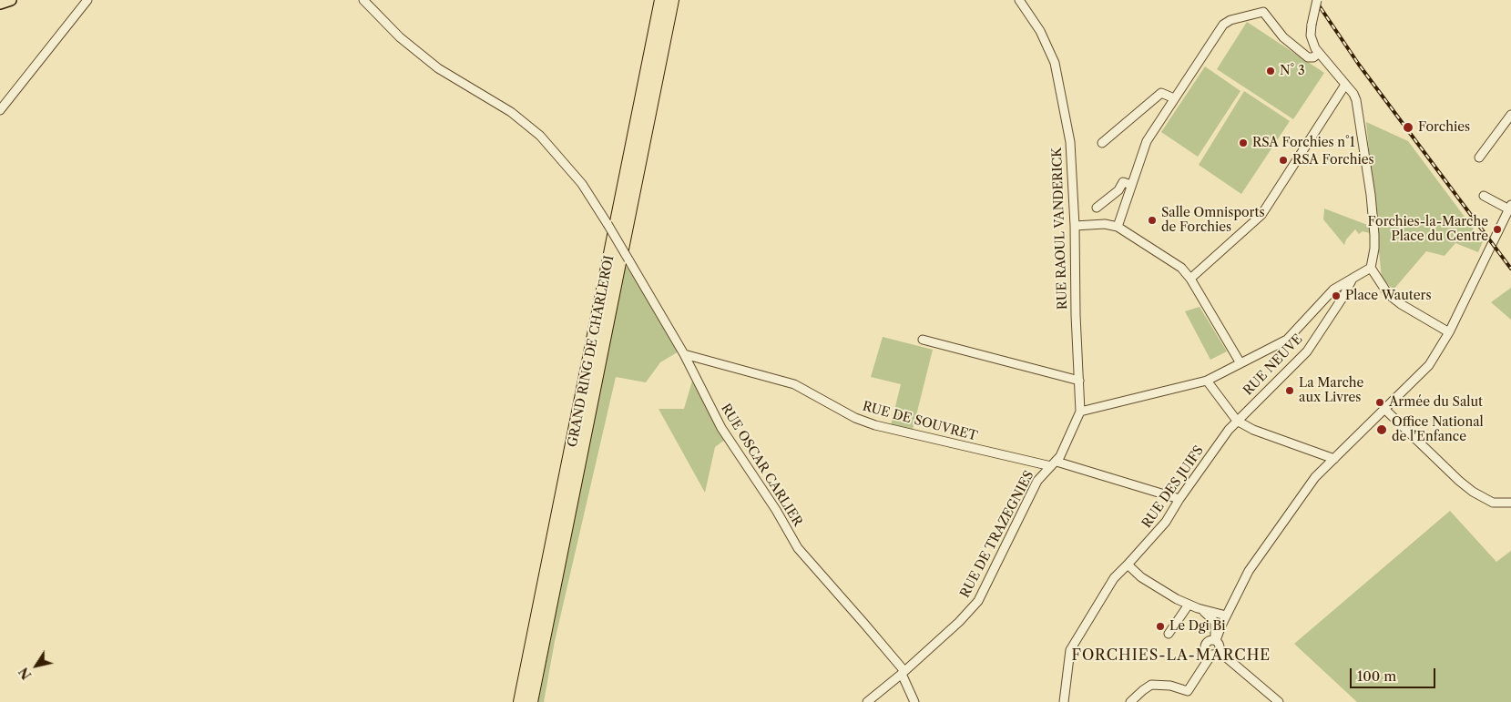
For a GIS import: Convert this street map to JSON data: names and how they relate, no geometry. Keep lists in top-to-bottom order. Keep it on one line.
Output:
{"streets":{"highway":["GRAND RING DE CHARLEROI"],"street":["RUE RAOUL VANDERICK","RUE NEUVE","RUE DE SOUVRET","RUE OSCAR CARLIER","RUE DES JUIFS","RUE DE TRAZEGNIES"]},"crossings":[["RUE RAOUL VANDERICK","RUE DE TRAZEGNIES"],["RUE NEUVE","RUE DES JUIFS"],["RUE DE SOUVRET","RUE OSCAR CARLIER"],["RUE DE SOUVRET","RUE DES JUIFS"],["RUE DE SOUVRET","RUE DE TRAZEGNIES"],["RUE OSCAR CARLIER","RUE DE TRAZEGNIES"]],"districts":["FORCHIES-LA-MARCHE"],"places":["N° 3","Forchies","RSA Forchies n°1","RSA Forchies","Salle Omnisports de Forchies","Forchies-la-Marche Place du Centre","Place Wauters","La Marche aux Livres","Armée du Salut","Office National de l'Enfance","Le Dgi Bi"],"scale_bar":"100 m","north":"bottom left"}
